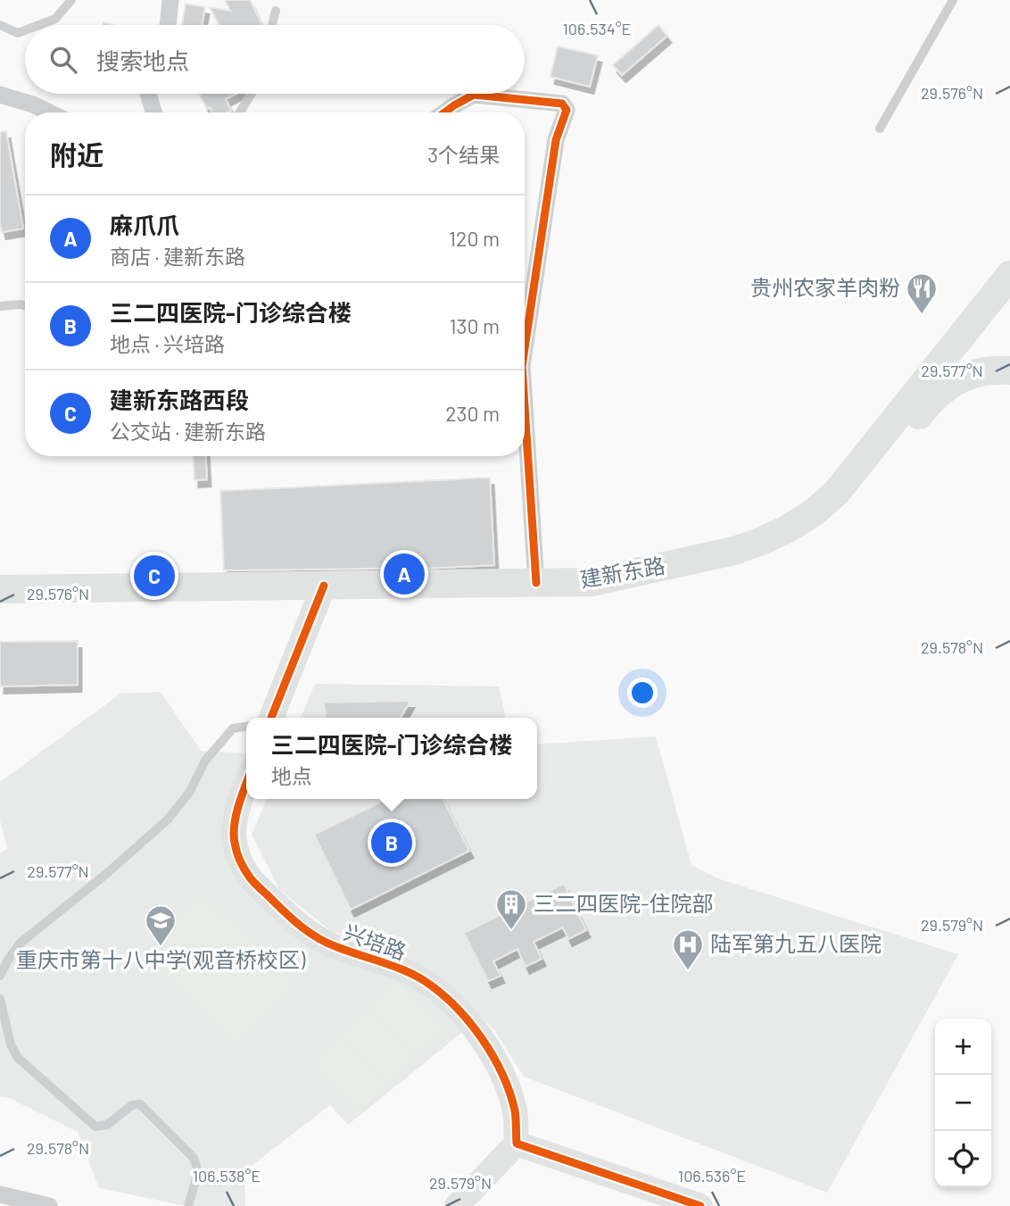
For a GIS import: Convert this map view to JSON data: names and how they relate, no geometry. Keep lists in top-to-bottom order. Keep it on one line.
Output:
{"streets":{"main road":["建新东路"],"street":["兴培路"]},"places":{"restaurant":["贵州农家羊肉粉"],"building":["三二四医院-住院部"],"school or university":["重庆市第十八中学(观音桥校区)"],"hospital":["陆军第九五八医院"]},"page":{"search":"搜索地点","heading":["附近","3个结果"],"list":[{"mark":"A","name":"麻爪爪","note":"商店 · 建新东路","value":"120 m"},{"mark":"B","name":"三二四医院-门诊综合楼","note":"地点 · 兴培路","value":"130 m"},{"mark":"C","name":"建新东路西段","note":"公交站 · 建新东路","value":"230 m"}],"pins":["A","C","B"],"popup":["三二四医院-门诊综合楼","地点"],"map_buttons":["+","−"]},"coordinates":["106.534°E","29.576°N","29.577°N","29.578°N","29.579°N","106.538°E","106.536°E"]}
